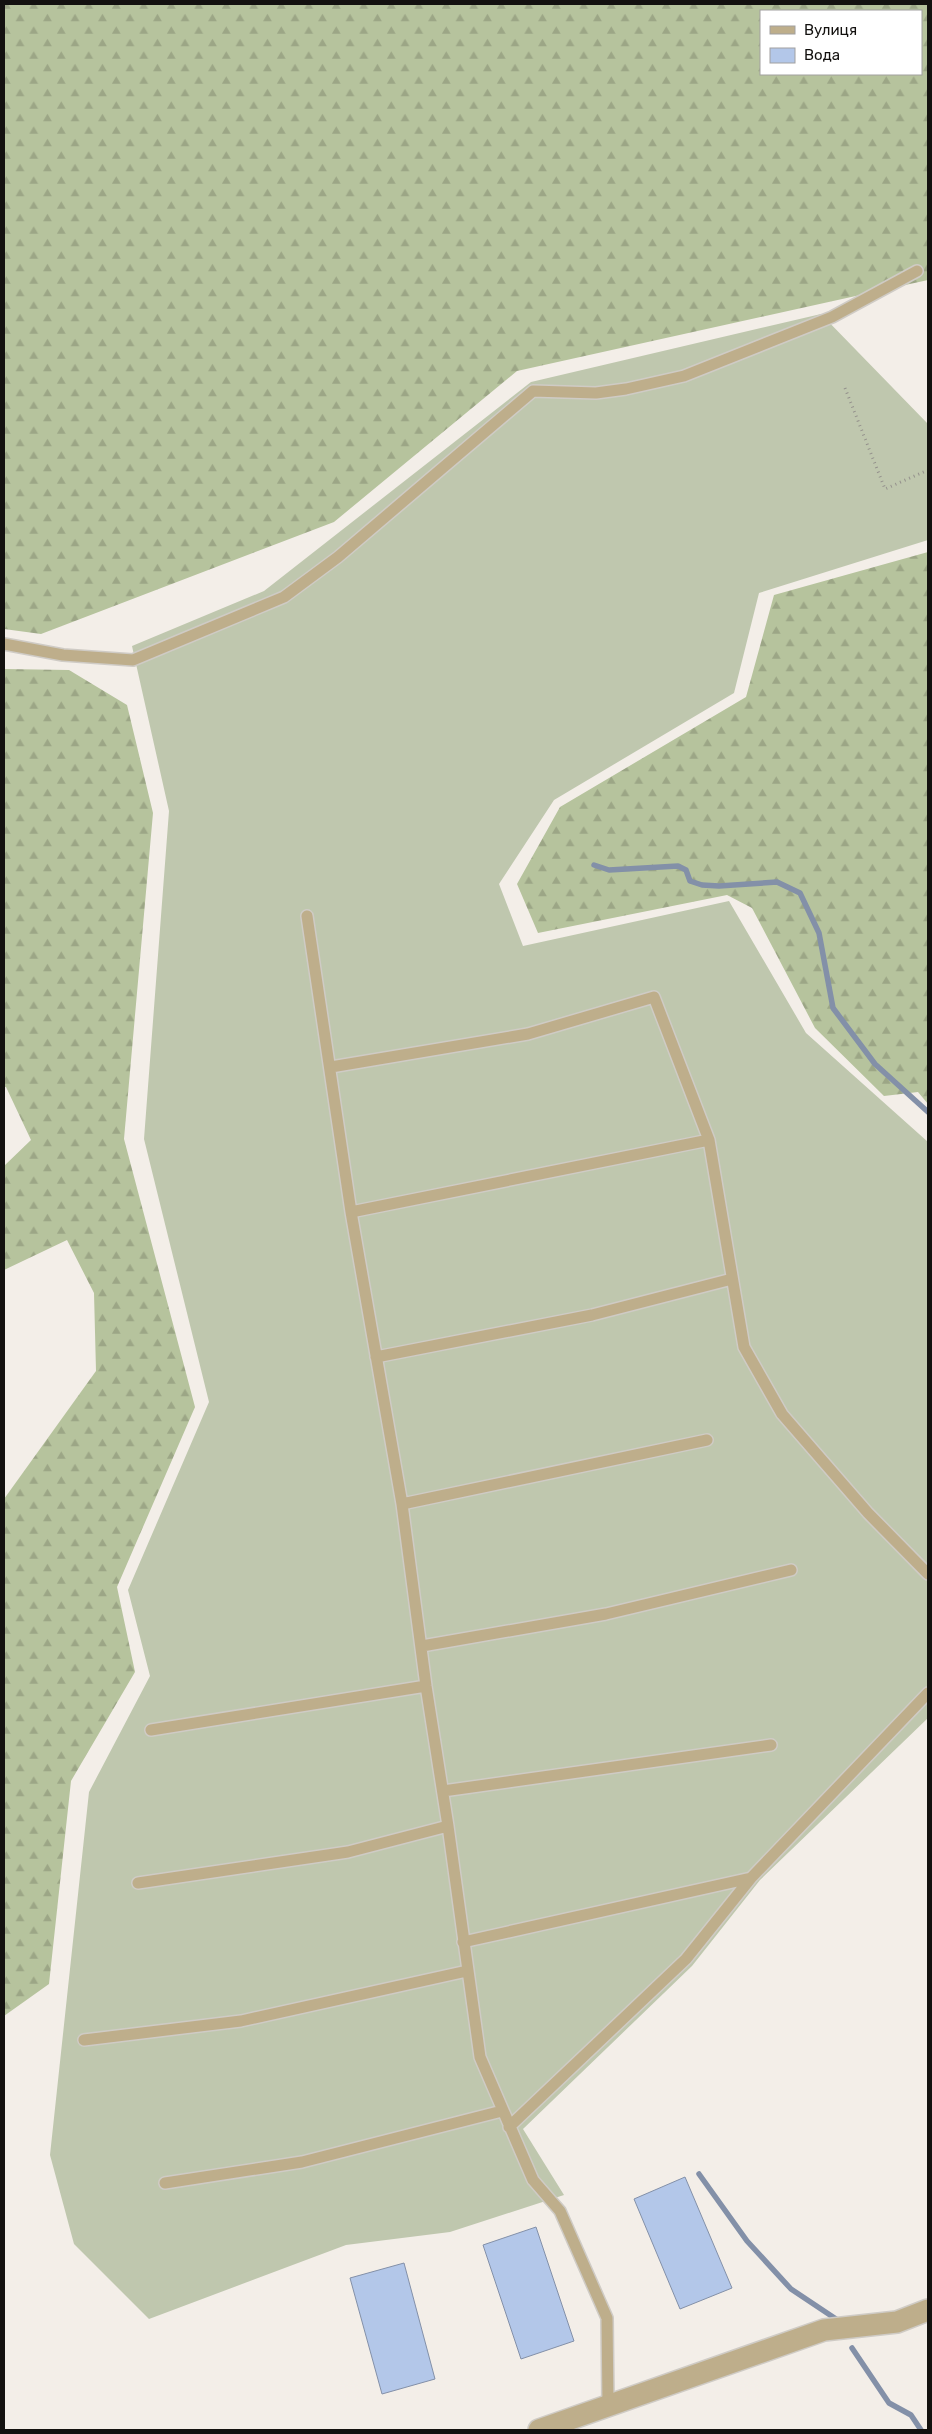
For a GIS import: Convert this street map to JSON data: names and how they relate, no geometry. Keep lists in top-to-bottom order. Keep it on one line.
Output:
{"legend":["Вулиця","Вода"]}
